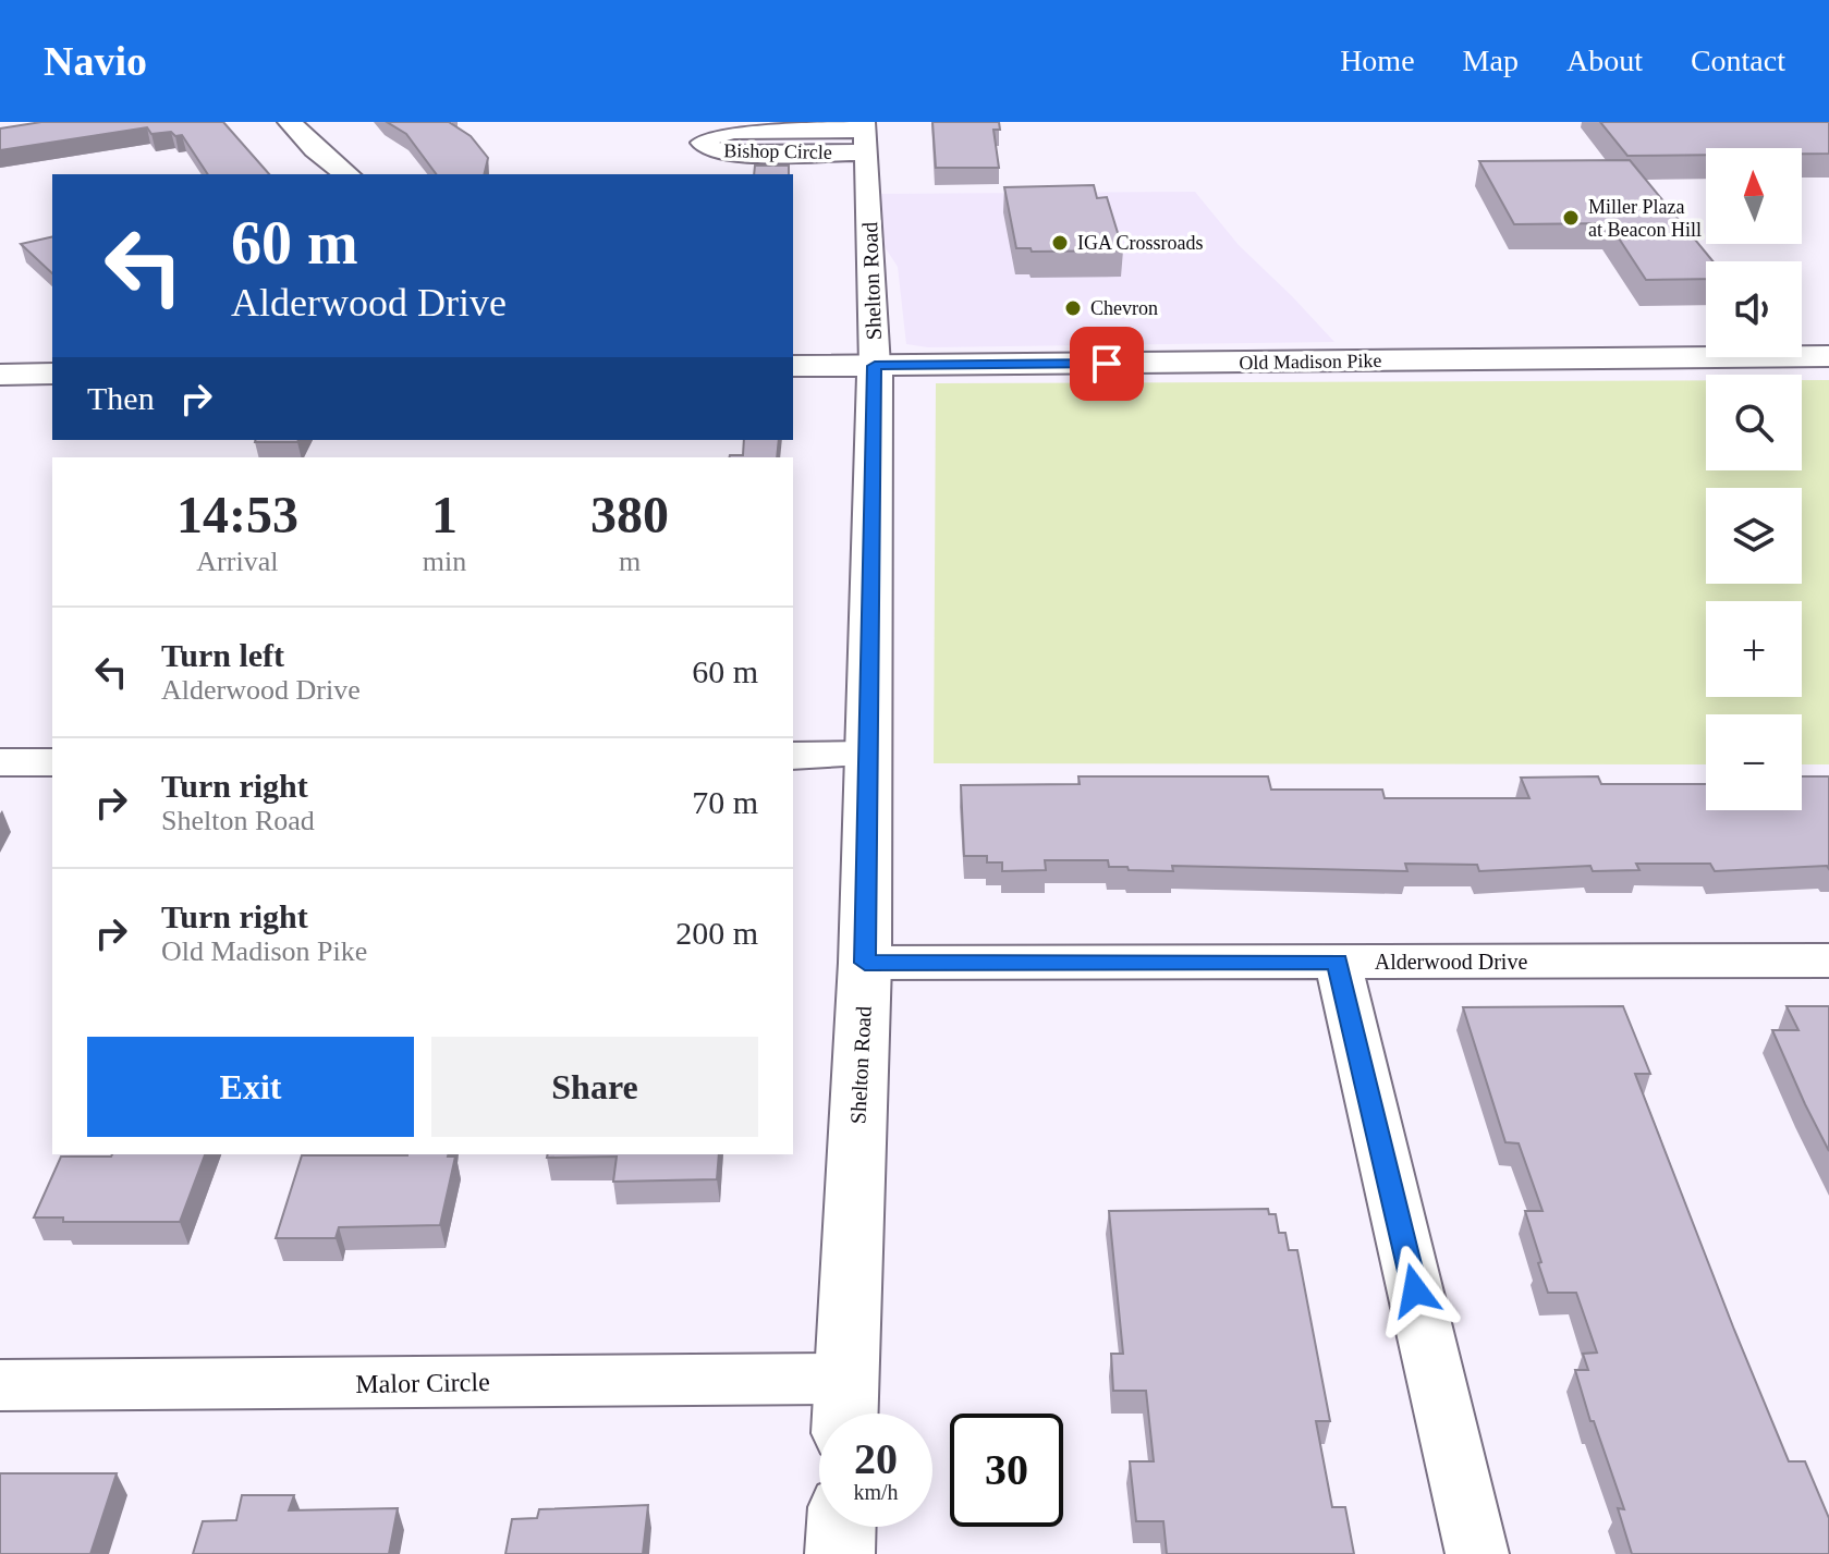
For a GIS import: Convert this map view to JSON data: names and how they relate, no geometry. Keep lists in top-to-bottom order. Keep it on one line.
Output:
{"streets":{"street":["Bishop Circle","Shelton Road","Old Madison Pike","Alderwood Drive","Malor Circle"]},"crossings":[["Bishop Circle","Shelton Road"],["Shelton Road","Old Madison Pike"],["Shelton Road","Alderwood Drive"],["Shelton Road","Malor Circle"]],"places":["Miller Plaza at Beacon Hill","IGA Crossroads","Chevron"],"north":"top","page":{"header":"Navio","nav":["Home","Map","About","Contact"],"map_buttons":["+","−"],"turn":["60 m","Alderwood Drive"],"then":"Then","eta":["14:53","Arrival","1","min","380","m"],"list":[{"name":"Turn left","note":"Alderwood Drive","value":"60 m"},{"name":"Turn right","note":"Shelton Road","value":"70 m"},{"name":"Turn right","note":"Old Madison Pike","value":"200 m"}],"buttons":["Exit","Share"],"speed":"20 km/h","limit":"30"}}
